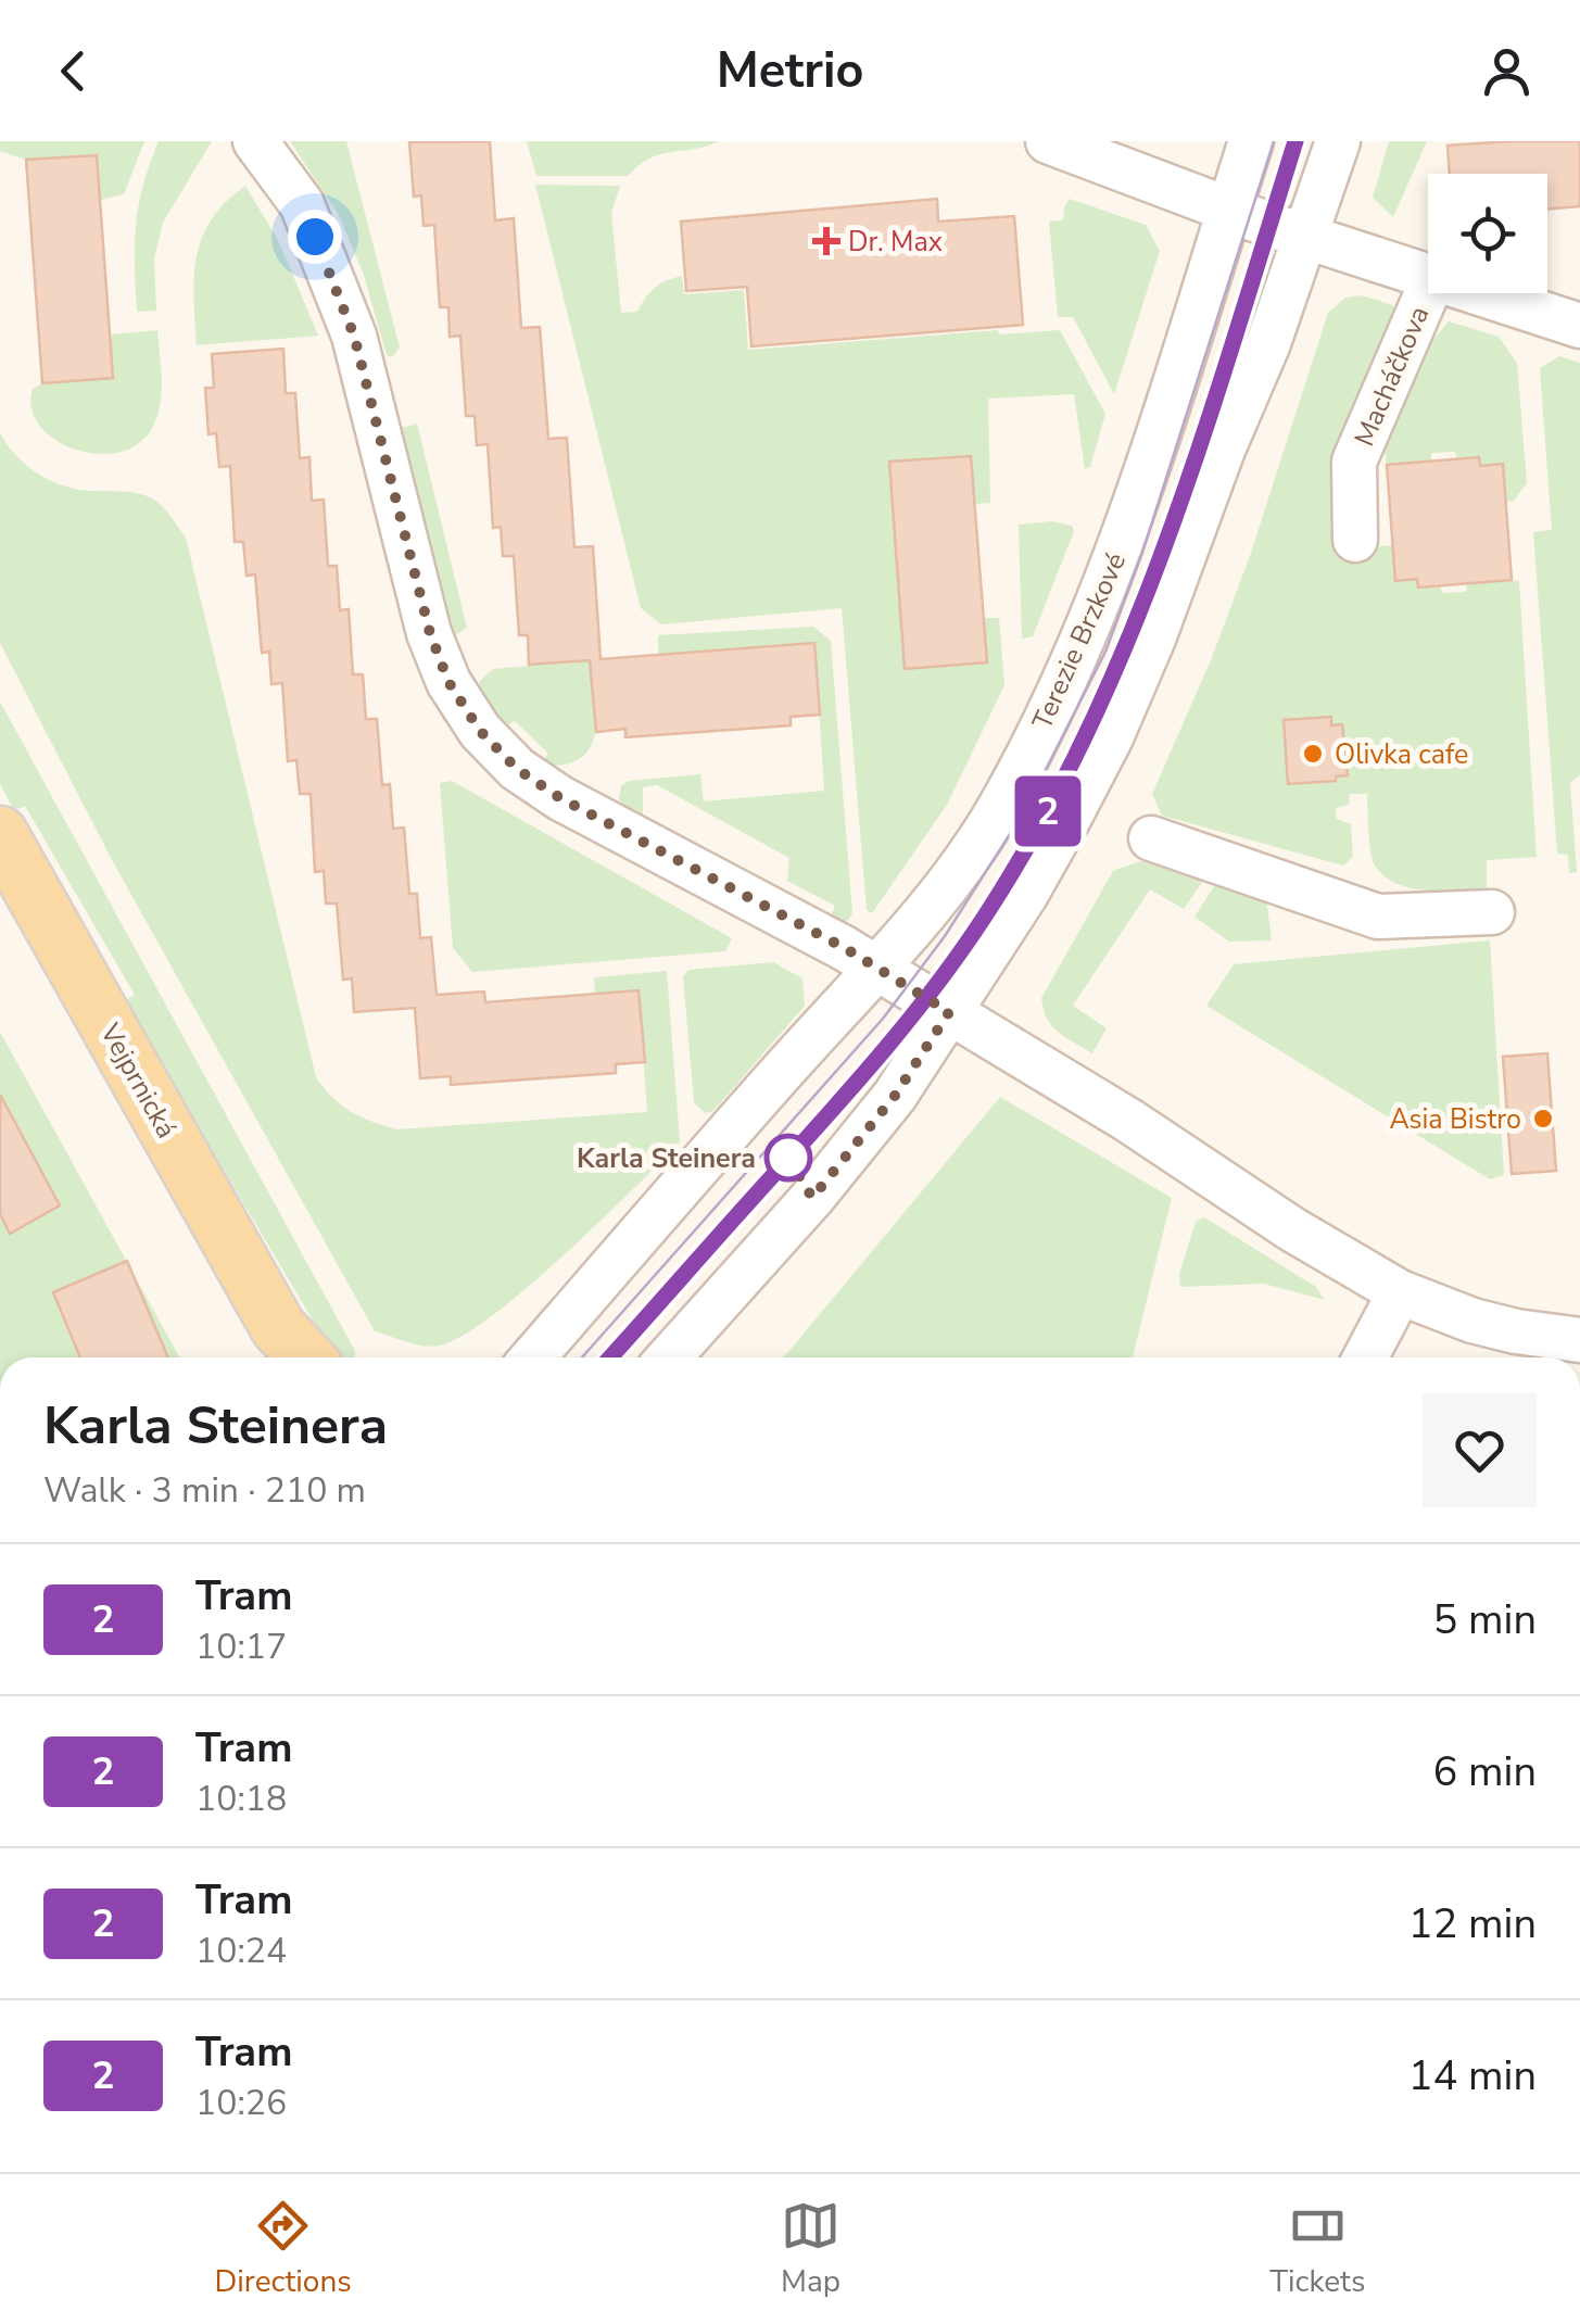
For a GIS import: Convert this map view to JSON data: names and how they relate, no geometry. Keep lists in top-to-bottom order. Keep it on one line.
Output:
{"streets":{"main road":["Vejprnická"],"street":["Macháčkova","Terezie Brzkové"]},"crossings":[["Macháčkova","Terezie Brzkové"]],"places":{"health":["Dr. Max"],"other":["Olivka cafe","Asia Bistro","Karla Steinera"]},"lines":["tram line 2"],"page":{"header":"Metrio","on_map":"2","heading":["Karla Steinera","Walk · 3 min · 210 m"],"list":[{"mark":"2","name":"Tram","note":"10:17","value":"5 min"},{"mark":"2","name":"Tram","note":"10:18","value":"6 min"},{"mark":"2","name":"Tram","note":"10:24","value":"12 min"},{"mark":"2","name":"Tram","note":"10:26","value":"14 min"}],"tabs":["Directions","Map","Tickets"]}}
